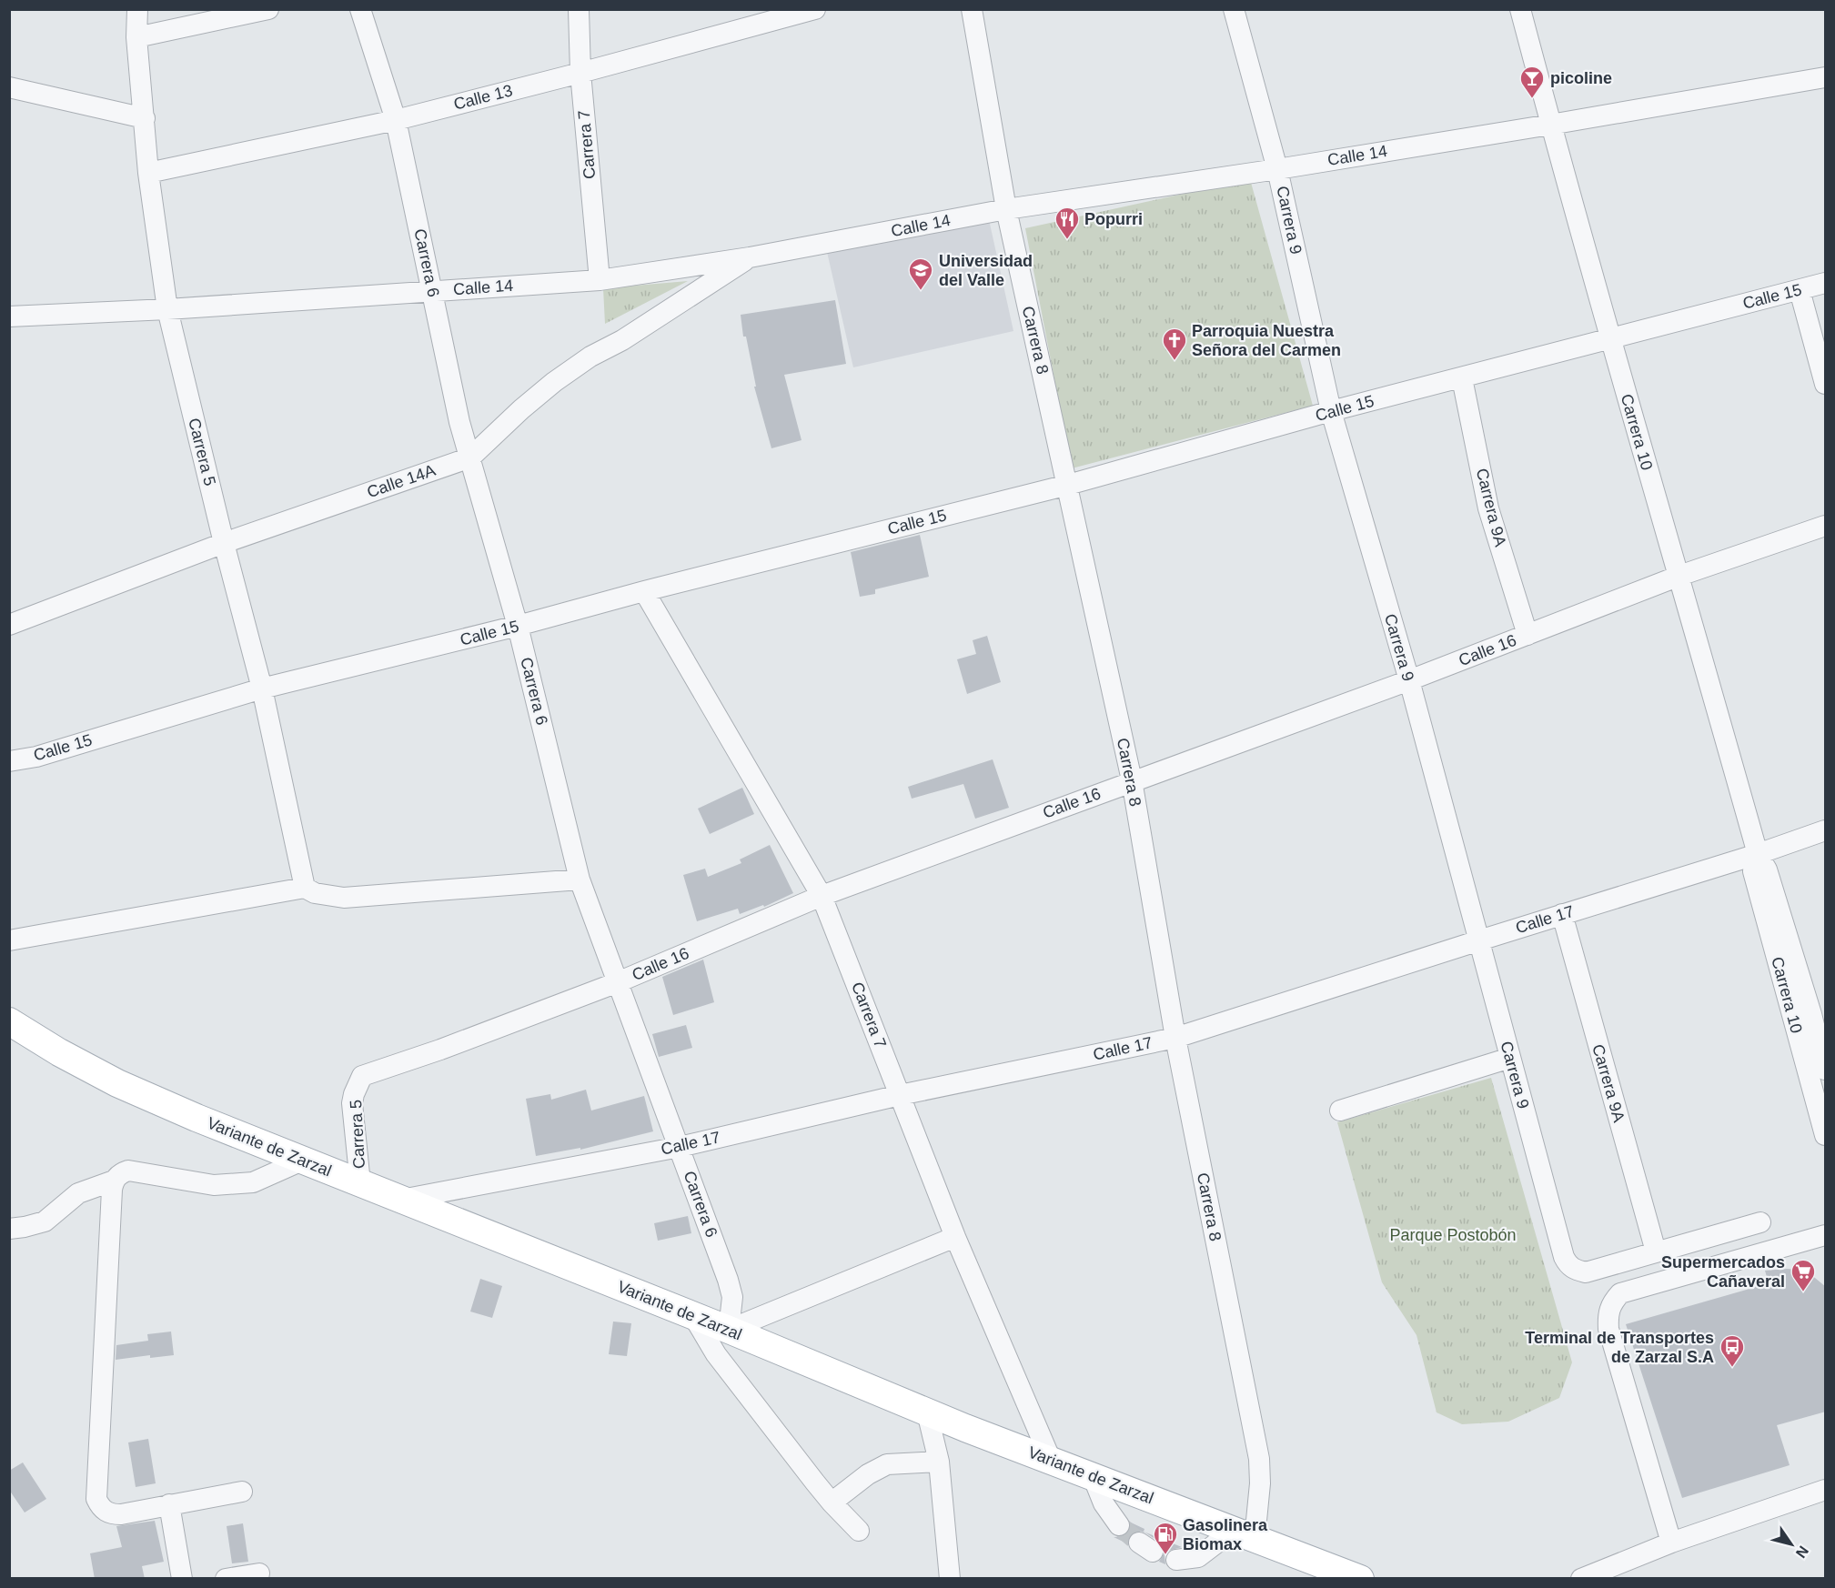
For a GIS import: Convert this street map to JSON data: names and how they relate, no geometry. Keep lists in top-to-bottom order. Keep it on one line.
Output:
{"streets":{"main road":["Variante de Zarzal"],"street":["Calle 13","Carrera 7","Calle 14","Carrera 9","Carrera 6","Calle 15","Carrera 8","Carrera 10","Carrera 5","Calle 14A","Carrera 9A","Calle 16","Calle 17"]},"crossings":[["Calle 13","Carrera 7"],["Calle 13","Carrera 6"],["Calle 13","Carrera 5"],["Carrera 7","Calle 14"],["Carrera 7","Calle 15"],["Carrera 7","Calle 16"],["Carrera 7","Calle 17"],["Carrera 7","Variante de Zarzal"],["Calle 14","Carrera 9"],["Calle 14","Carrera 6"],["Calle 14","Carrera 8"],["Calle 14","Carrera 10"],["Calle 14","Carrera 5"],["Calle 14","Calle 14A"],["Carrera 9","Calle 15"],["Carrera 9","Carrera 9A"],["Carrera 9","Calle 16"],["Carrera 9","Calle 17"],["Carrera 6","Calle 15"],["Carrera 6","Calle 14A"],["Carrera 6","Calle 16"],["Carrera 6","Calle 17"],["Carrera 6","Variante de Zarzal"],["Calle 15","Carrera 8"],["Calle 15","Carrera 10"],["Calle 15","Carrera 5"],["Calle 15","Carrera 9A"],["Carrera 8","Calle 16"],["Carrera 8","Calle 17"],["Carrera 8","Variante de Zarzal"],["Carrera 10","Calle 16"],["Carrera 10","Calle 17"],["Carrera 5","Calle 14A"],["Carrera 5","Calle 16"],["Carrera 5","Variante de Zarzal"],["Carrera 9A","Calle 16"],["Carrera 9A","Calle 17"],["Calle 17","Variante de Zarzal"]],"parks":["Parque Postobón"],"places":{"bar":["picoline"],"restaurant":["Popurri"],"school or university":["Universidad del Valle"],"church":["Parroquia Nuestra Señora del Carmen"],"supermarket":["Supermercados Cañaveral"],"bus stop":["Terminal de Transportes de Zarzal S.A"],"fuel station":["Gasolinera Biomax"]},"north":"bottom right"}
